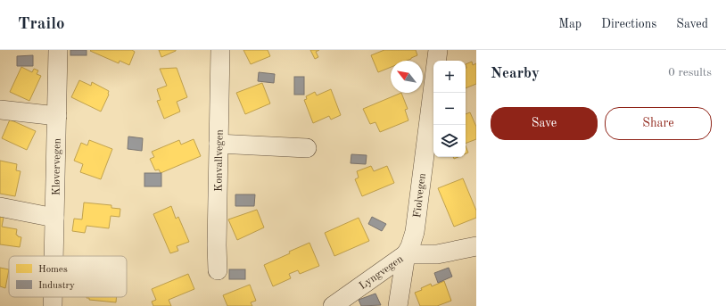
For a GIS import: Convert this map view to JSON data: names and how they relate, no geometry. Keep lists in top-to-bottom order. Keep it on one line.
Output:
{"streets":{"street":["Konvallvegen","Kløvervegen","Fiolvegen","Lyngvegen"]},"crossings":[["Fiolvegen","Lyngvegen"]],"legend":["Homes","Industry"],"north":"top left","page":{"header":"Trailo","nav":["Map","Directions","Saved"],"heading":["Nearby","0 results"],"map_buttons":["+","−"],"buttons":["Save","Share"]}}
